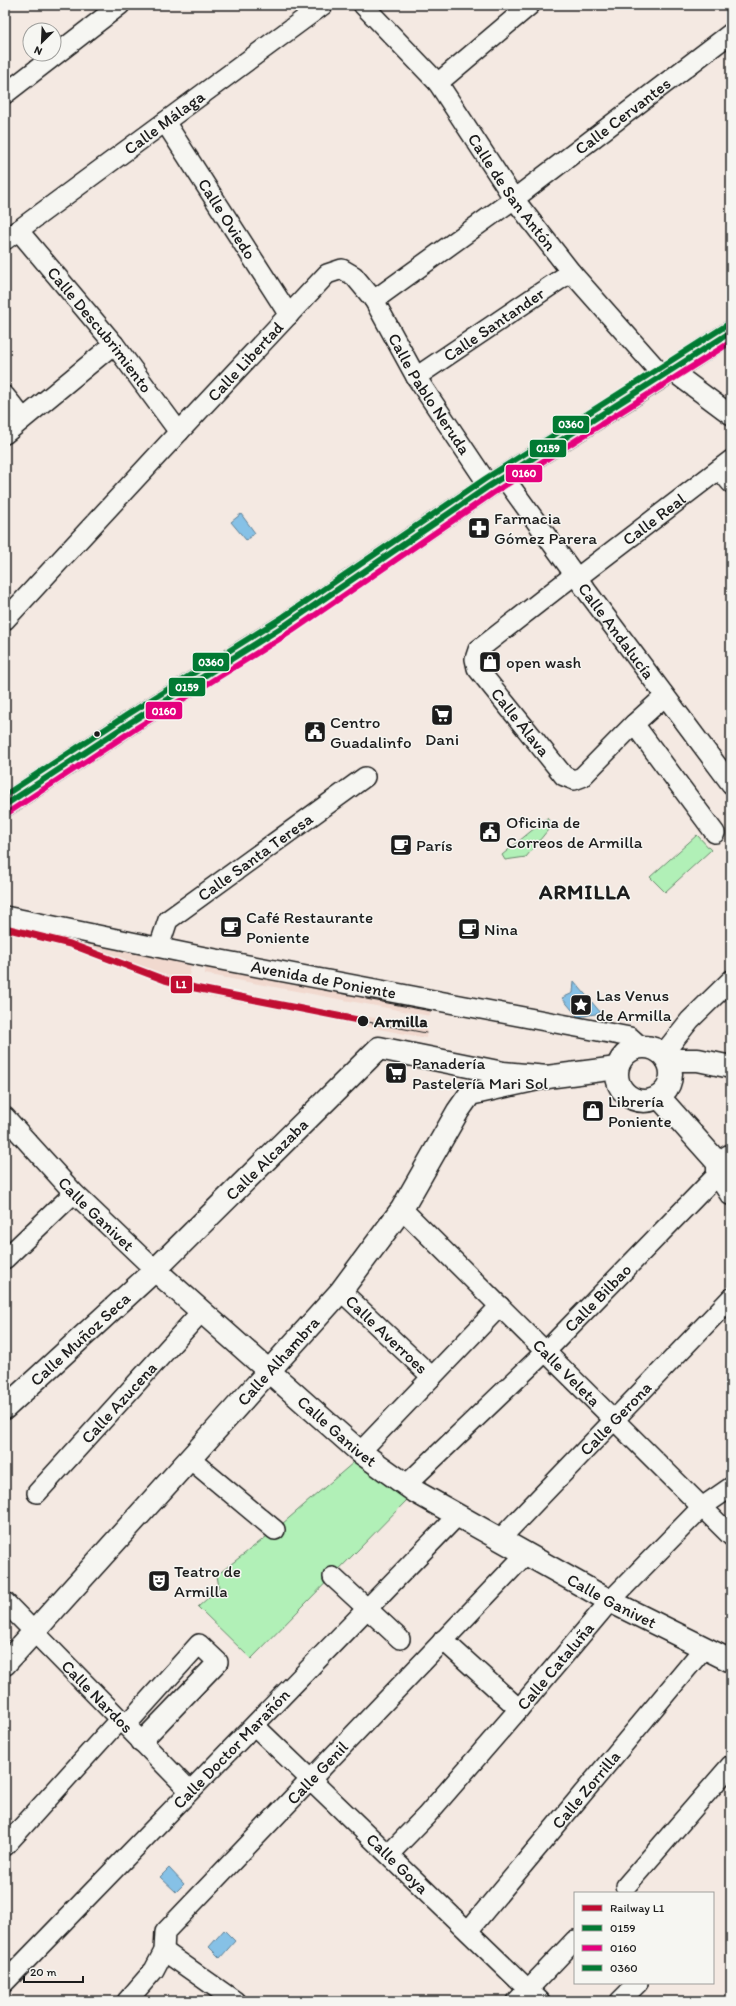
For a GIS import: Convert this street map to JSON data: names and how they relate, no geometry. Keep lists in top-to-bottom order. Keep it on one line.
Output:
{"streets":{"main road":["Calle Alcazaba","Calle Ganivet","Calle Muñoz Seca","Calle Alhambra"],"street":["Calle Cervantes","Calle Málaga","Calle de San Antón","Calle Oviedo","Calle Santander","Calle Descubrimiento","Calle Libertad","Calle Pablo Neruda","Calle Real","Calle Andalucía","Calle Álava","Calle Santa Teresa","Avenida de Poniente","Calle Bilbao","Calle Averroes","Calle Veleta","Calle Azucena","Calle Gerona","Calle Cataluña","Calle Nardos","Calle Doctor Marañón","Calle Genil","Calle Zorrilla","Calle Goya"]},"crossings":[["Calle Cervantes","Calle de San Antón"],["Calle Málaga","Calle Oviedo"],["Calle Málaga","Calle Descubrimiento"],["Calle de San Antón","Calle Santander"],["Calle Oviedo","Calle Libertad"],["Calle Santander","Calle Pablo Neruda"],["Calle Descubrimiento","Calle Libertad"],["Calle Libertad","Calle Pablo Neruda"],["Calle Pablo Neruda","Calle Andalucía"],["Calle Real","Calle Andalucía"],["Calle Real","Calle Álava"],["Calle Santa Teresa","Avenida de Poniente"],["Calle Alcazaba","Calle Ganivet"],["Calle Alcazaba","Calle Muñoz Seca"],["Calle Alcazaba","Calle Alhambra"],["Calle Ganivet","Calle Bilbao"],["Calle Ganivet","Calle Muñoz Seca"],["Calle Ganivet","Calle Alhambra"],["Calle Ganivet","Calle Azucena"],["Calle Ganivet","Calle Gerona"],["Calle Ganivet","Calle Cataluña"],["Calle Ganivet","Calle Doctor Marañón"],["Calle Ganivet","Calle Genil"],["Calle Ganivet","Calle Zorrilla"],["Calle Bilbao","Calle Veleta"],["Calle Averroes","Calle Alhambra"],["Calle Alhambra","Calle Veleta"],["Calle Alhambra","Calle Nardos"],["Calle Veleta","Calle Gerona"],["Calle Veleta","Calle Cataluña"],["Calle Cataluña","Calle Goya"],["Calle Nardos","Calle Doctor Marañón"],["Calle Doctor Marañón","Calle Goya"],["Calle Genil","Calle Goya"],["Calle Zorrilla","Calle Goya"]],"districts":["ARMILLA"],"places":{"pharmacy":["Farmacia Gómez Parera"],"shop":["open wash","Librería Poniente"],"supermarket":["Dani","Panadería Pastelería Mari Sol"],"public building":["Centro Guadalinfo","Oficina de Correos de Armilla"],"cafe":["París","Café Restaurante Poniente","Nina"],"place":["Las Venus de Armilla"],"other":["Armilla"],"theatre":["Teatro de Armilla"]},"lines":["transit line 0360","transit line 0159","transit line 0160","rail line L1"],"legend":["Railway L1","0159","0160","0360"],"scale_bar":"20 m","north":"bottom left"}
